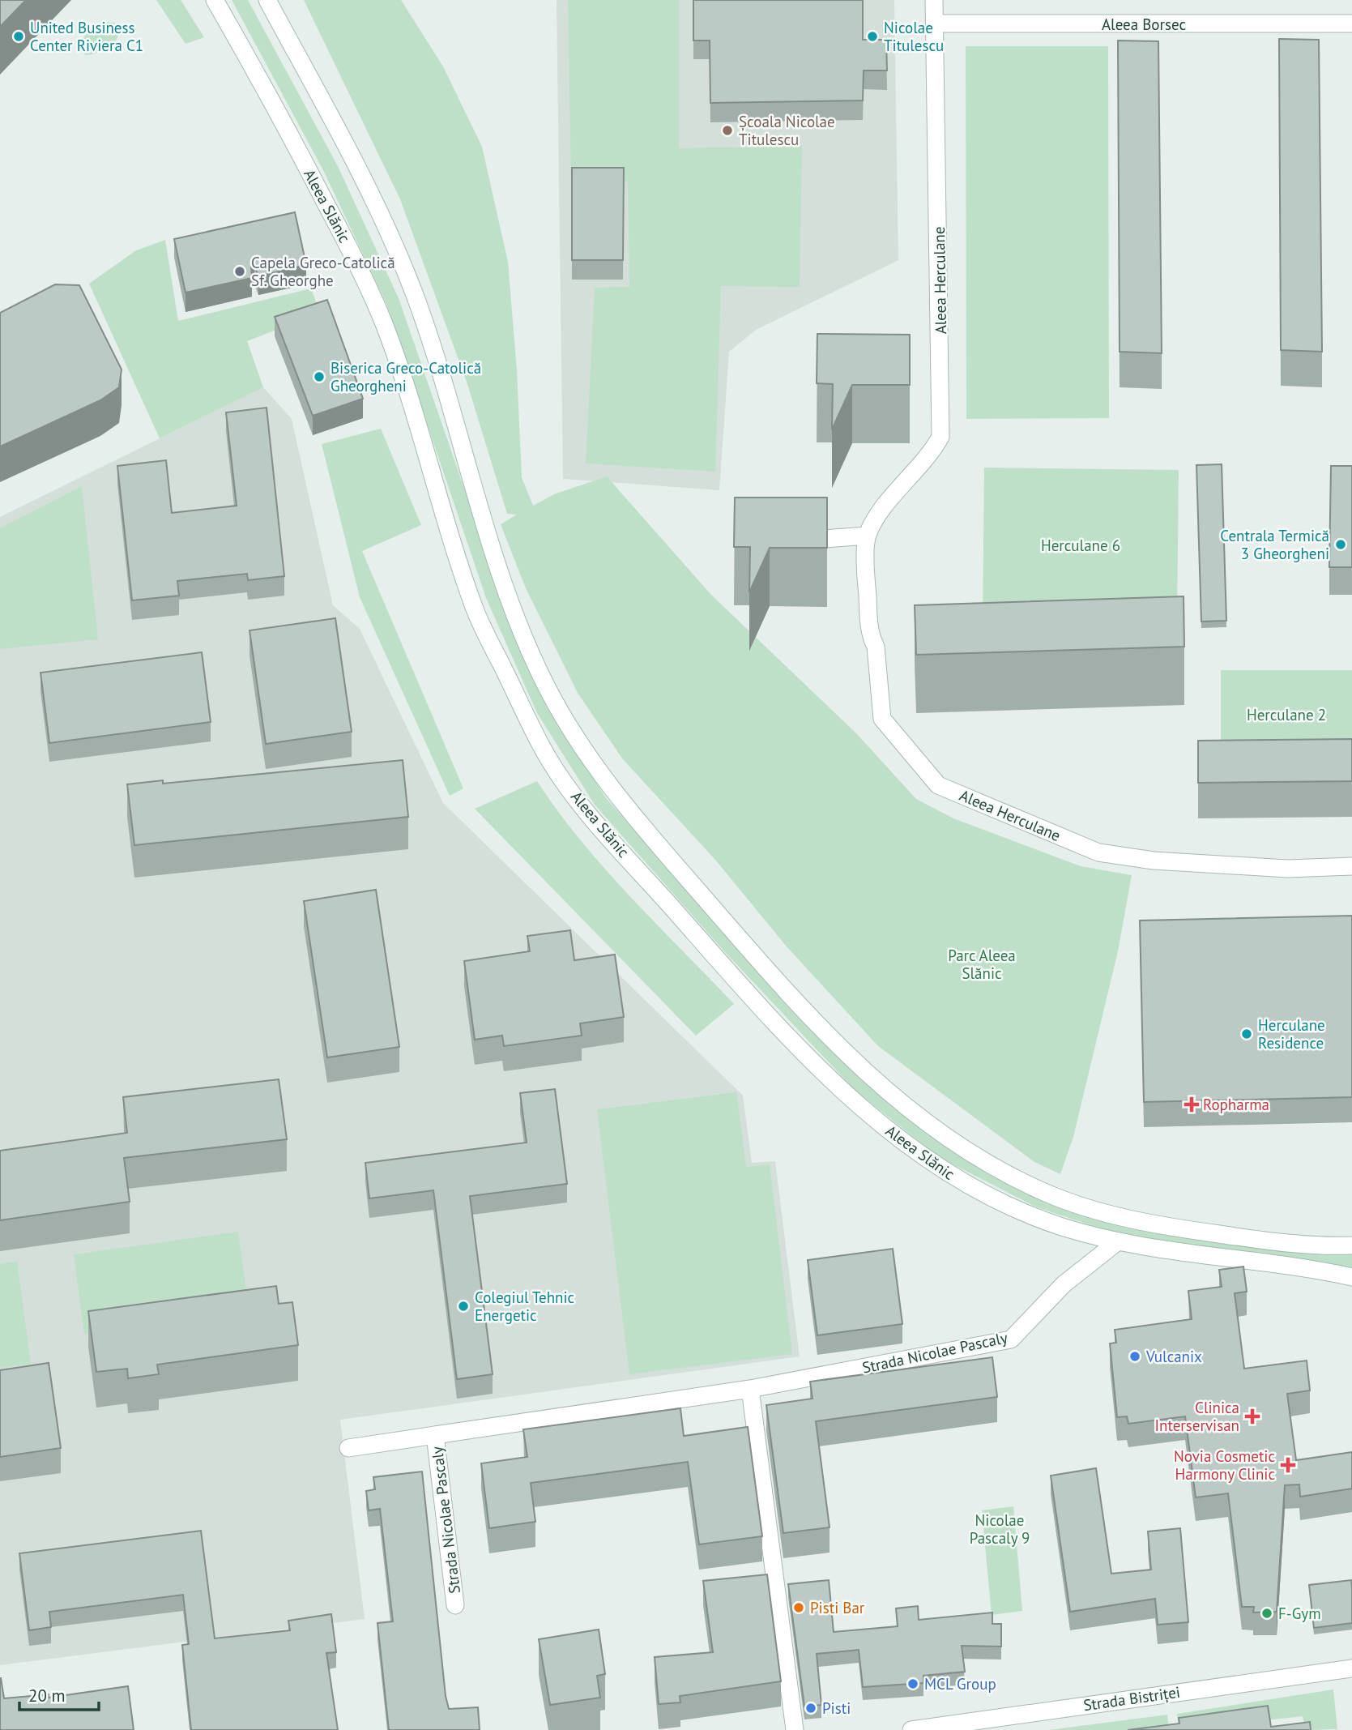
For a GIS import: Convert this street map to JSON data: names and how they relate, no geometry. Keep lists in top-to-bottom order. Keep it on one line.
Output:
{"streets":{"main road":["Aleea Borsec","Aleea Slănic","Aleea Herculane","Strada Nicolae Pascaly","Strada Bistriței"]},"crossings":[["Aleea Borsec","Aleea Herculane"],["Aleea Slănic","Strada Nicolae Pascaly"]],"parks":["Herculane 6","Herculane 2","Parc Aleea Slănic","Nicolae Pascaly 9"],"places":{"other":["United Business Center Riviera C1","Nicolae Titulescu","Școala Nicolae Titulescu","Capela Greco-Catolică Sf. Gheorghe","Biserica Greco-Catolică Gheorgheni","Centrala Termică 3 Gheorgheni","Herculane Residence","Colegiul Tehnic Energetic","Vulcanix","Pisti Bar","F-Gym","MCL Group","Pisti"],"health":["Ropharma","Clinica Interservisan","Novia Cosmetic Harmony Clinic"]},"scale_bar":"20 m"}
